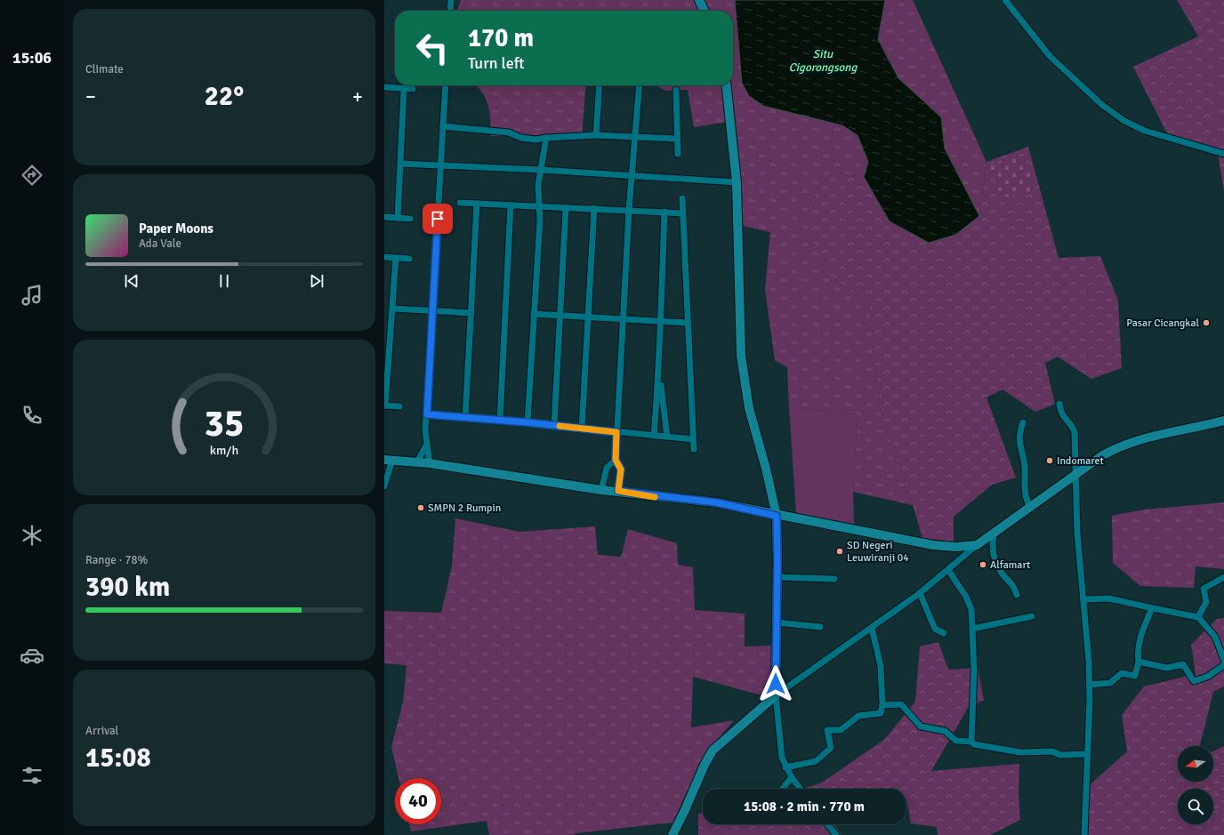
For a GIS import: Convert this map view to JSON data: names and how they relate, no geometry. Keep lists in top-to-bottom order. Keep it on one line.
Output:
{"water":["Situ Cigorongsong"],"places":["Pasar Cicangkal","Indomaret","SMPN 2 Rumpin","SD Negeri Leuwiranji 04","Alfamart"],"north":"left","page":{"tabs":"15:06","tile":["Climate",["Range · 78%","390 km"],["Arrival","15:08"]],"turn":["170 m","Turn left"],"heat":["−","22°","+"],"song":["Paper Moons","Ada Vale"],"limit":"40","trip":"15:08 · 2 min · 770 m","gauge":["35","km/h"]}}
